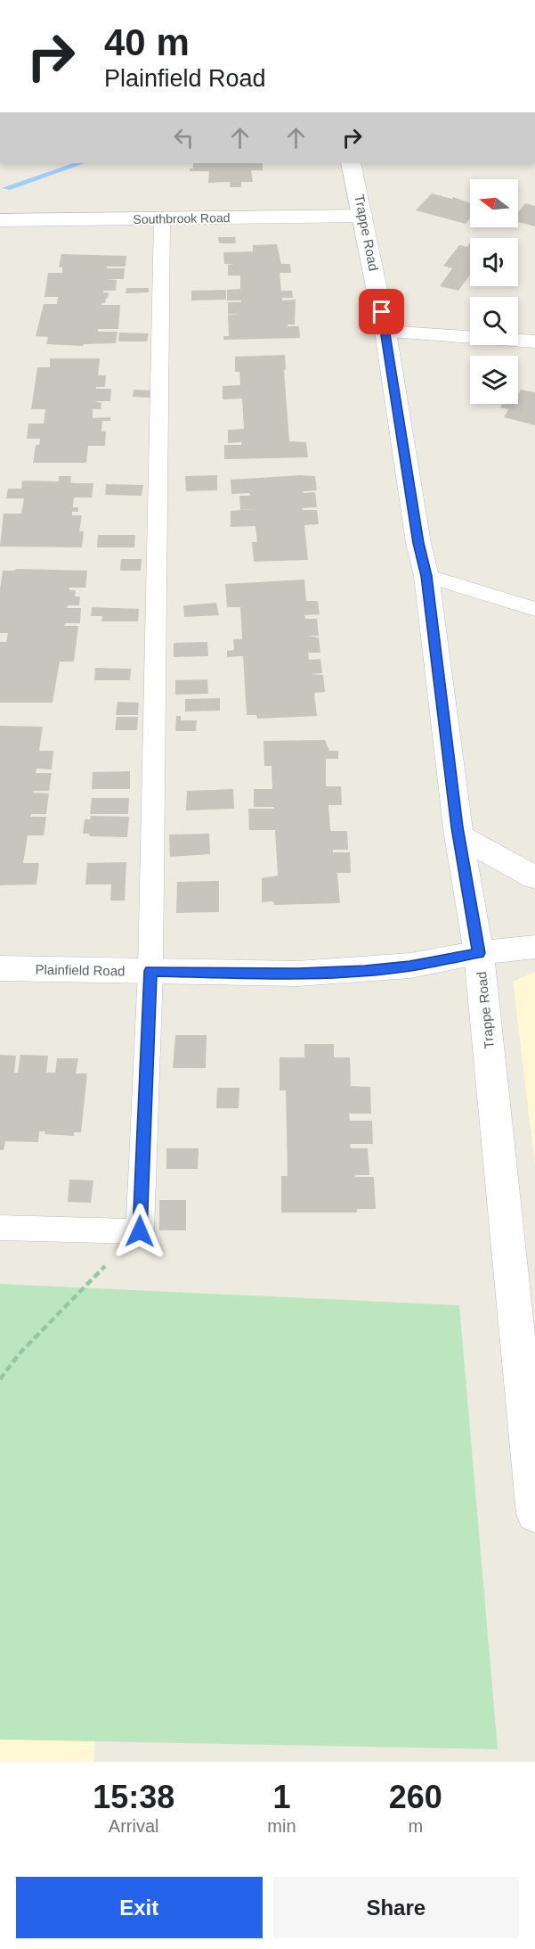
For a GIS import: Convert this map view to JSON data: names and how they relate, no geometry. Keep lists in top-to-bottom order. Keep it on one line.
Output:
{"streets":{"street":["Southbrook Road","Trappe Road","Plainfield Road"]},"crossings":[["Southbrook Road","Trappe Road"],["Trappe Road","Plainfield Road"]],"north":"left","page":{"turn":["40 m","Plainfield Road"],"eta":["15:38","Arrival","1","min","260","m"],"buttons":["Exit","Share"]}}
